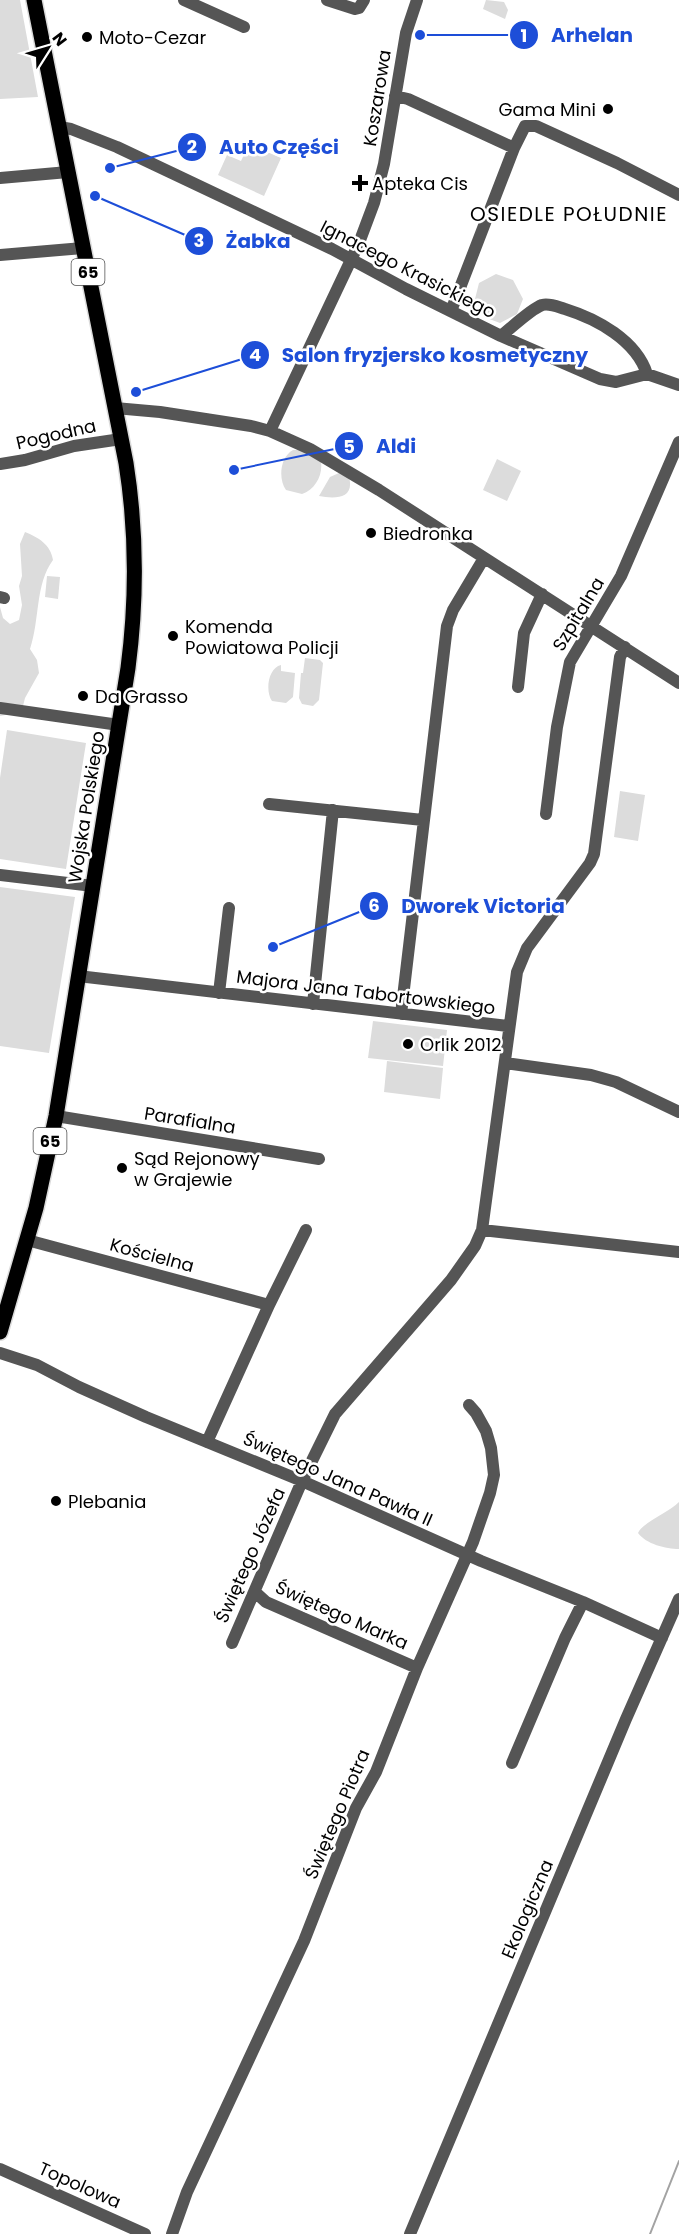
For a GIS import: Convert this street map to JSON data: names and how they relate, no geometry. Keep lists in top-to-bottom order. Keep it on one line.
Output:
{"streets":{"main road":["65","Wojska Polskiego"],"street":["Koszarowa","Ignacego Krasickiego","Pogodna","Szpitalna","Majora Jana Tabortowskiego","Parafialna","Kościelna","Świętego Jana Pawła II","Świętego Józefa","Świętego Marka","Świętego Piotra","Ekologiczna","Topolowa"]},"crossings":[["Koszarowa","Ignacego Krasickiego"],["Ignacego Krasickiego","Wojska Polskiego"],["Pogodna","Wojska Polskiego"],["Wojska Polskiego","Majora Jana Tabortowskiego"],["Wojska Polskiego","Parafialna"],["Wojska Polskiego","Kościelna"],["Majora Jana Tabortowskiego","Świętego Józefa"],["Świętego Jana Pawła II","Świętego Józefa"],["Świętego Jana Pawła II","Świętego Piotra"],["Świętego Jana Pawła II","Ekologiczna"],["Świętego Józefa","Świętego Marka"],["Świętego Marka","Świętego Piotra"]],"districts":["OSIEDLE POŁUDNIE"],"places":{"other":["Arhelan","Moto-Cezar","Gama Mini","Auto Części","Żabka","Salon fryzjersko kosmetyczny","Aldi","Biedronka","Komenda Powiatowa Policji","Da Grasso","Dworek Victoria","Orlik 2012","Sąd Rejonowy w Grajewie","Plebania"],"health":["Apteka Cis"]},"north":"top right"}
